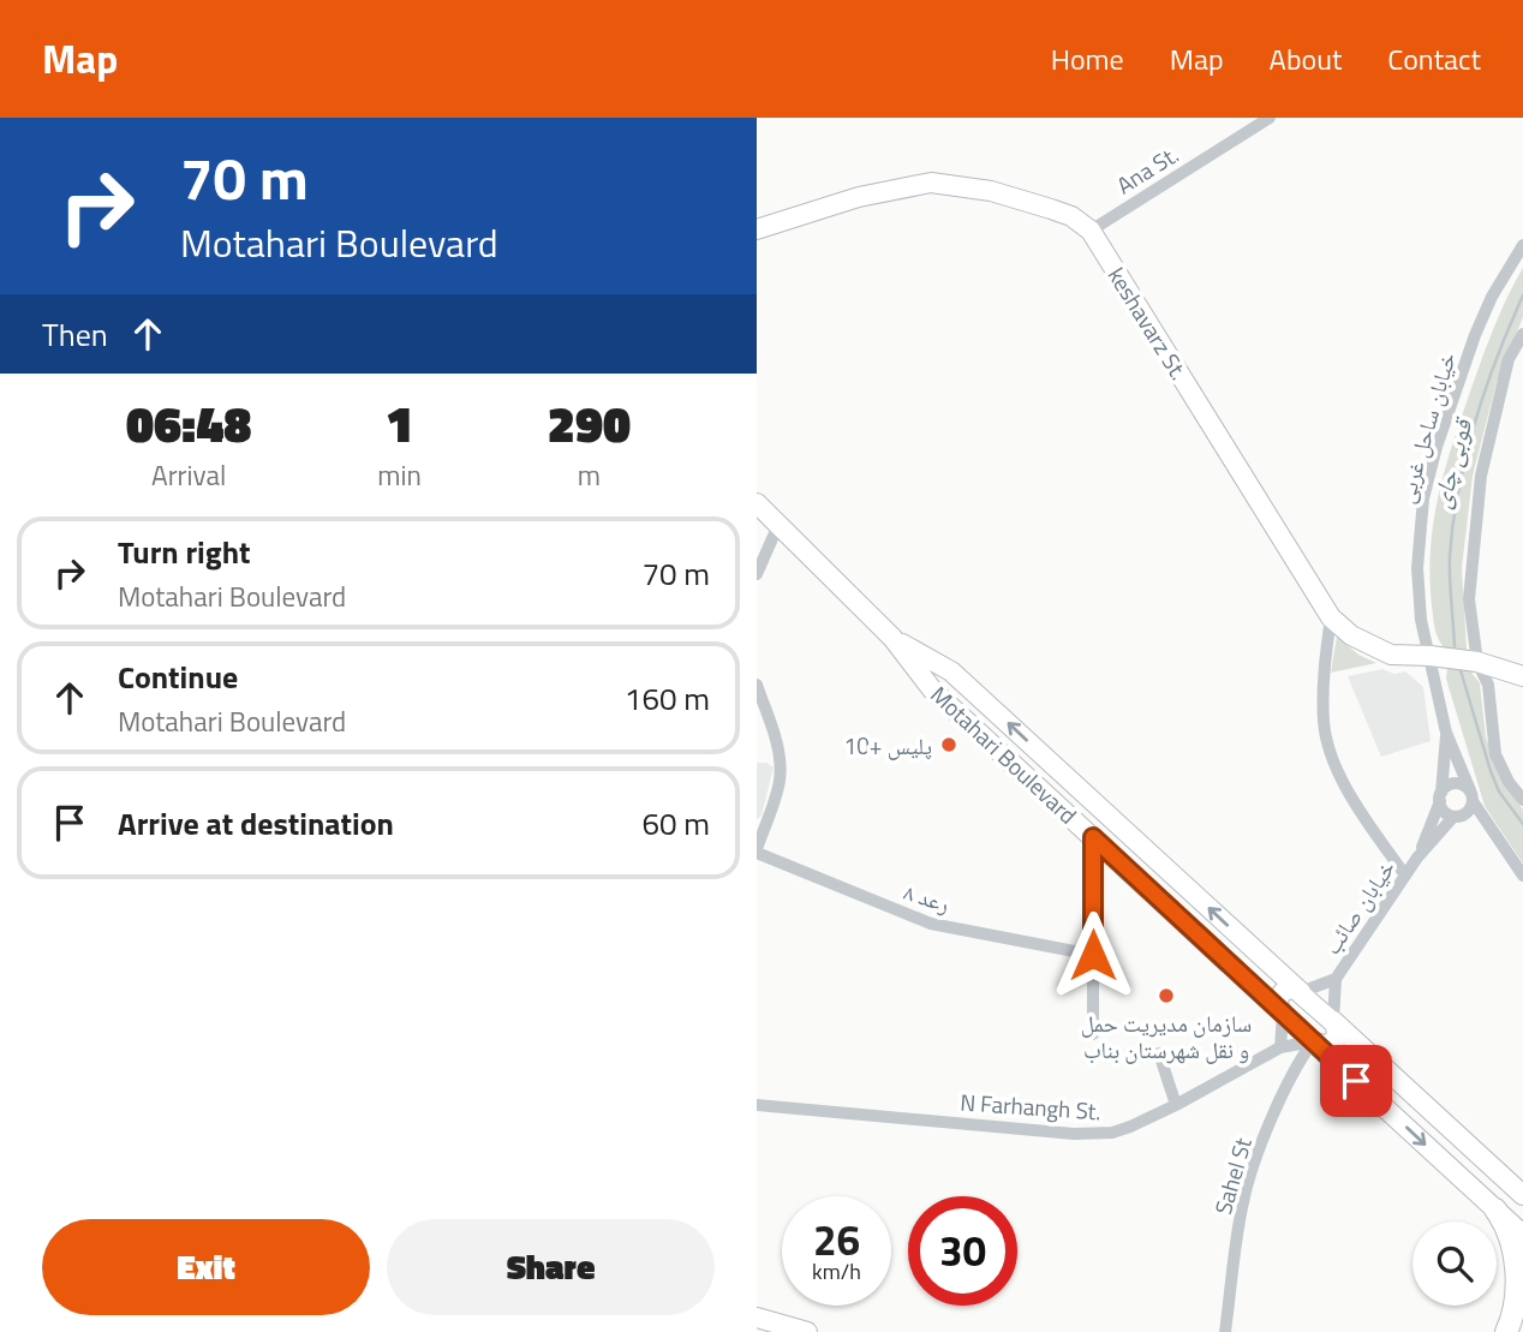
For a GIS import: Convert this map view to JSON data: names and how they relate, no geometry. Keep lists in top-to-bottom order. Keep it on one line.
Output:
{"streets":{"main road":["keshavarz St.","Motahari Boulevard"],"street":["Ana St.","خیابان ساحل غربی","رعد ۸","خیابان صائب","N Farhangh St.","Sahel St"]},"crossings":[["Ana St.","keshavarz St."],["keshavarz St.","خیابان ساحل غربی"],["خیابان ساحل غربی","خیابان صائب"],["Motahari Boulevard","خیابان صائب"],["Motahari Boulevard","N Farhangh St."],["Motahari Boulevard","Sahel St"],["N Farhangh St.","Sahel St"]],"water":["قوبی چای"],"places":["پلیس +10","سازمان مدیریت حمل و نقل شهرستان بناب"],"page":{"header":"Map","nav":["Home","Map","About","Contact"],"turn":["70 m","Motahari Boulevard"],"then":"Then","eta":["06:48","Arrival","1","min","290","m"],"list":[{"name":"Turn right","note":"Motahari Boulevard","value":"70 m"},{"name":"Continue","note":"Motahari Boulevard","value":"160 m"},{"name":"Arrive at destination","value":"60 m"}],"speed":"26 km/h","limit":"30","buttons":["Exit","Share"]}}
